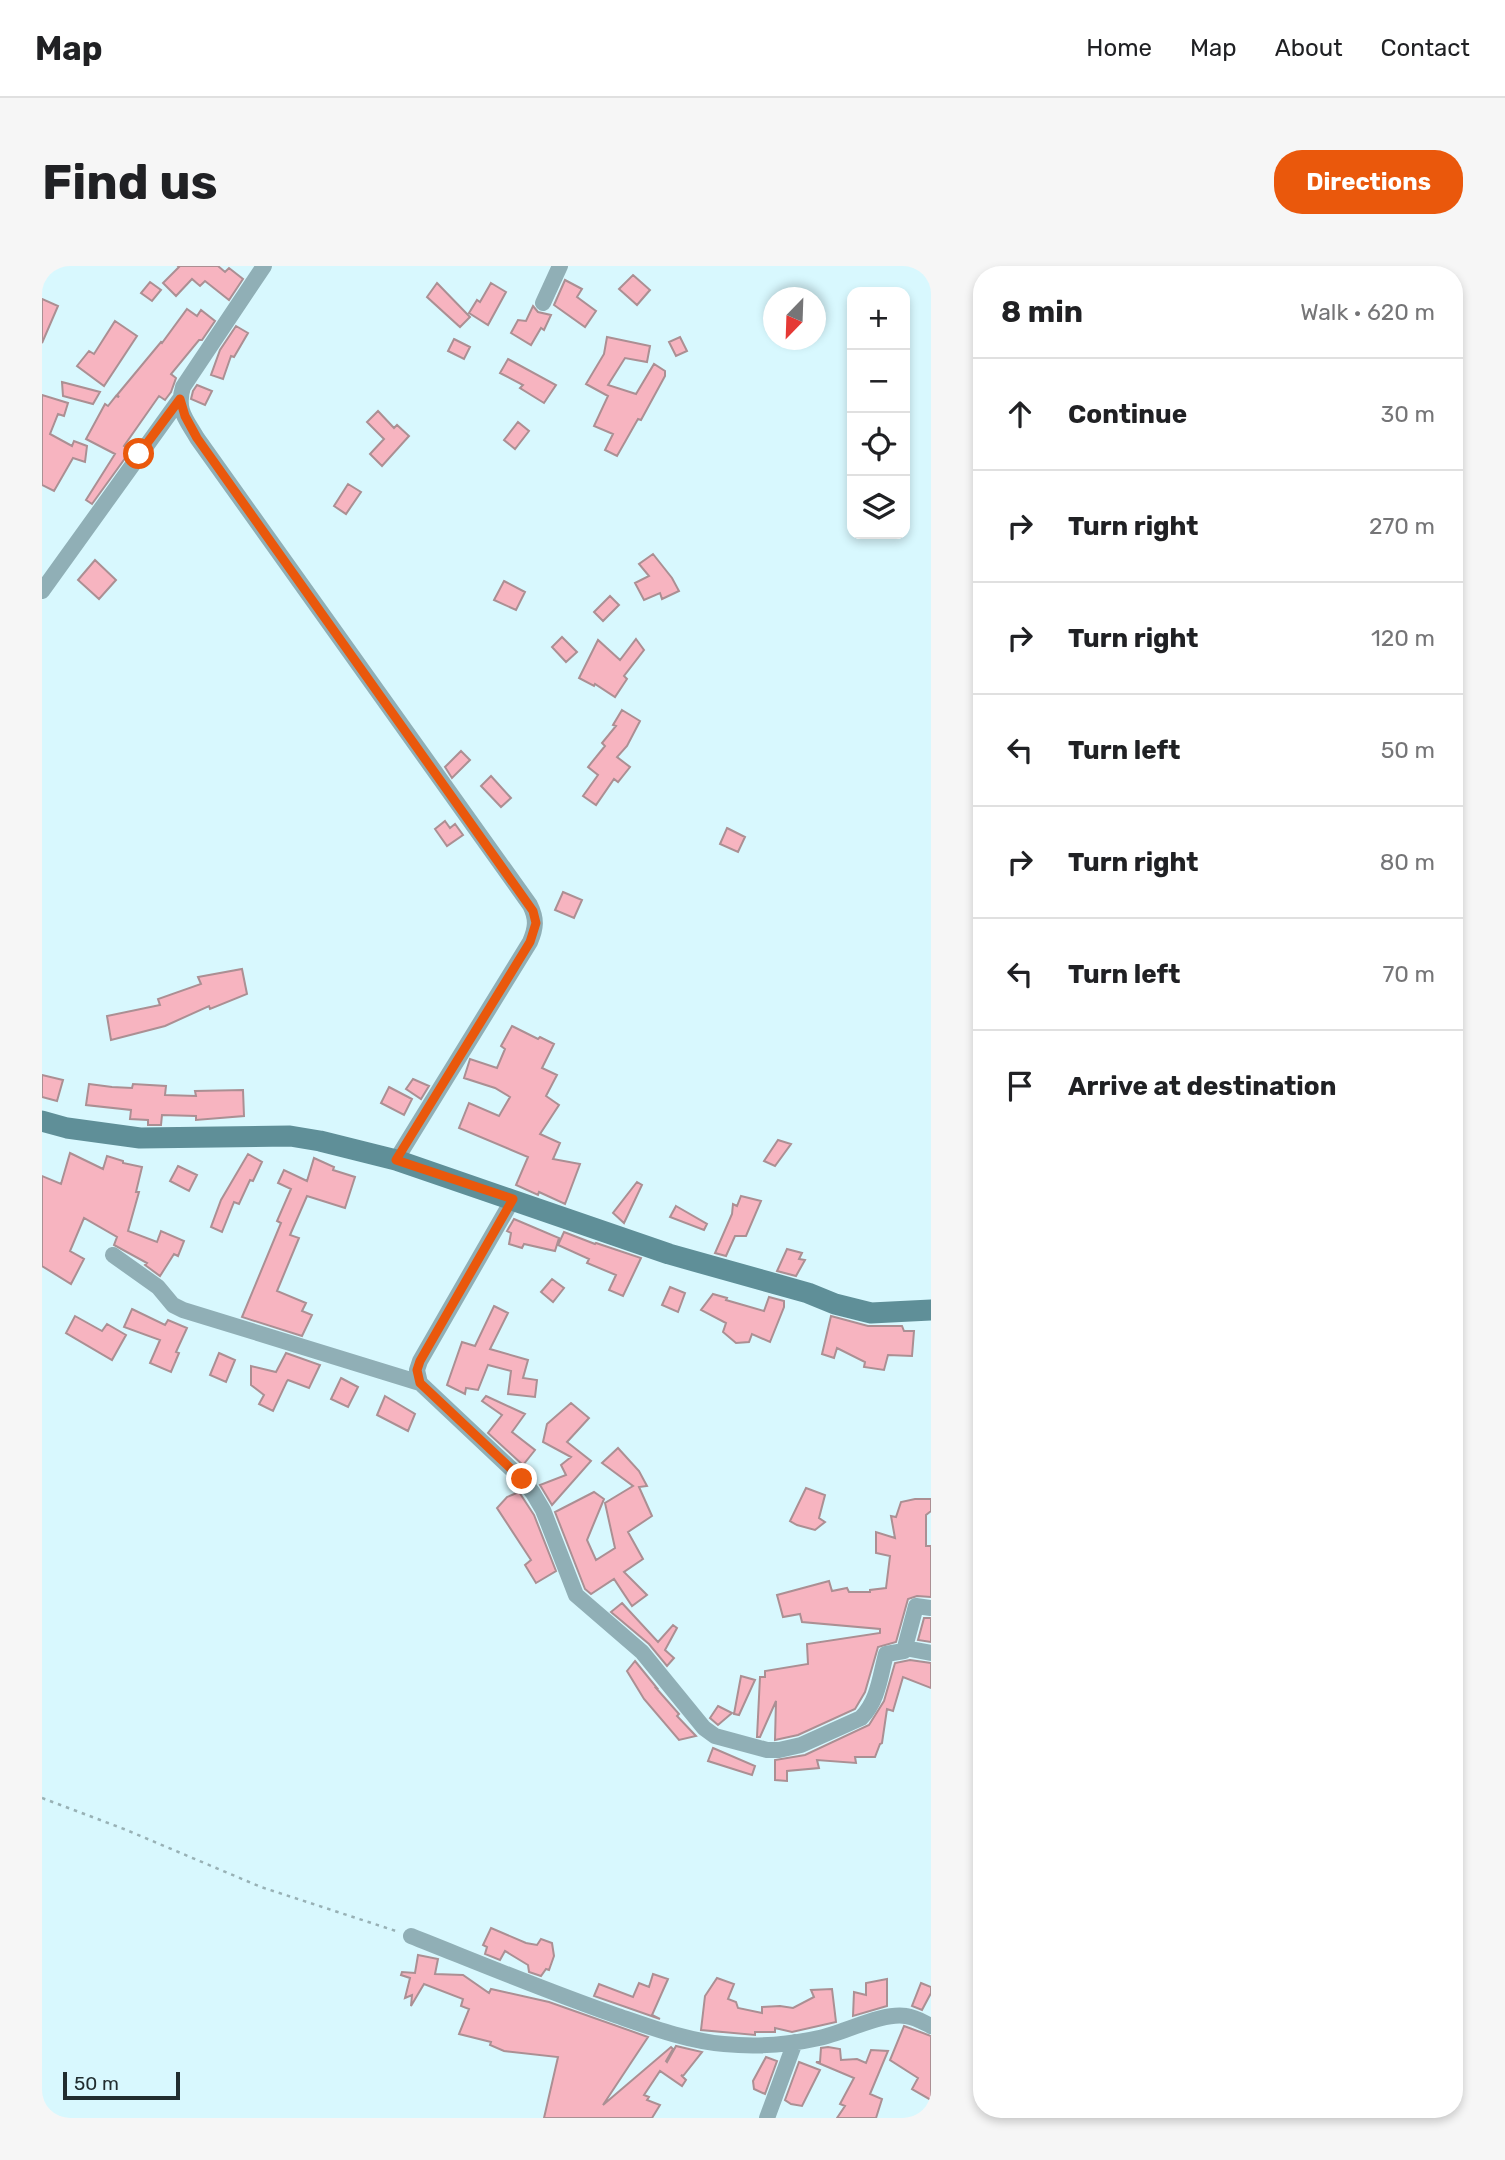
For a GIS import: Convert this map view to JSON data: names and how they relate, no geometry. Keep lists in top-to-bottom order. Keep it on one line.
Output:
{"scale_bar":"50 m","north":"bottom left","page":{"header":"Map","nav":["Home","Map","About","Contact"],"buttons":"Directions","title":"Find us","heading":["8 min","Walk · 620 m"],"map_buttons":["+","−"],"list":[["Continue","30 m"],["Turn right","270 m"],["Turn right","120 m"],["Turn left","50 m"],["Turn right","80 m"],["Turn left","70 m"],"Arrive at destination"],"scale":"50 m"}}
